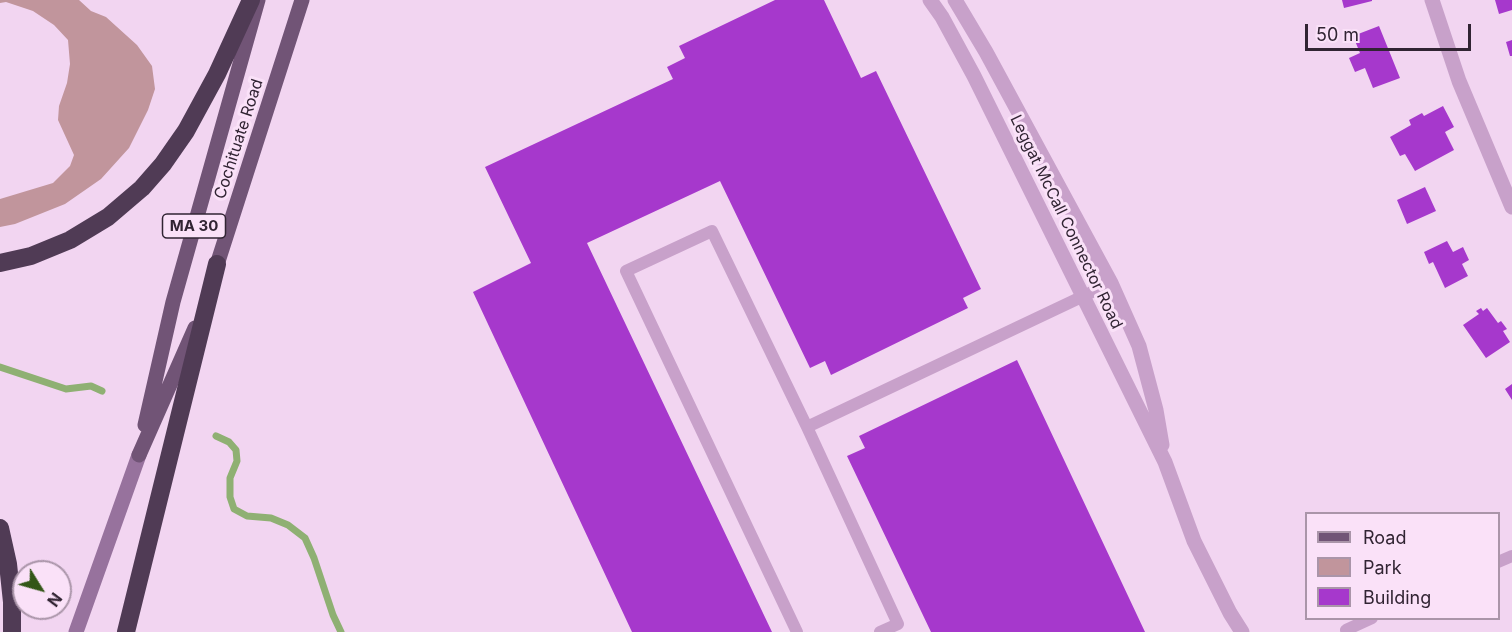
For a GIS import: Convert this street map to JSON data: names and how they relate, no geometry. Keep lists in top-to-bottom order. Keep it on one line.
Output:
{"streets":{"main road":["Cochituate Road","MA 30"],"street":["Leggat McCall Connector Road"]},"legend":["Road","Park","Building"],"scale_bar":"50 m","north":"bottom right"}
